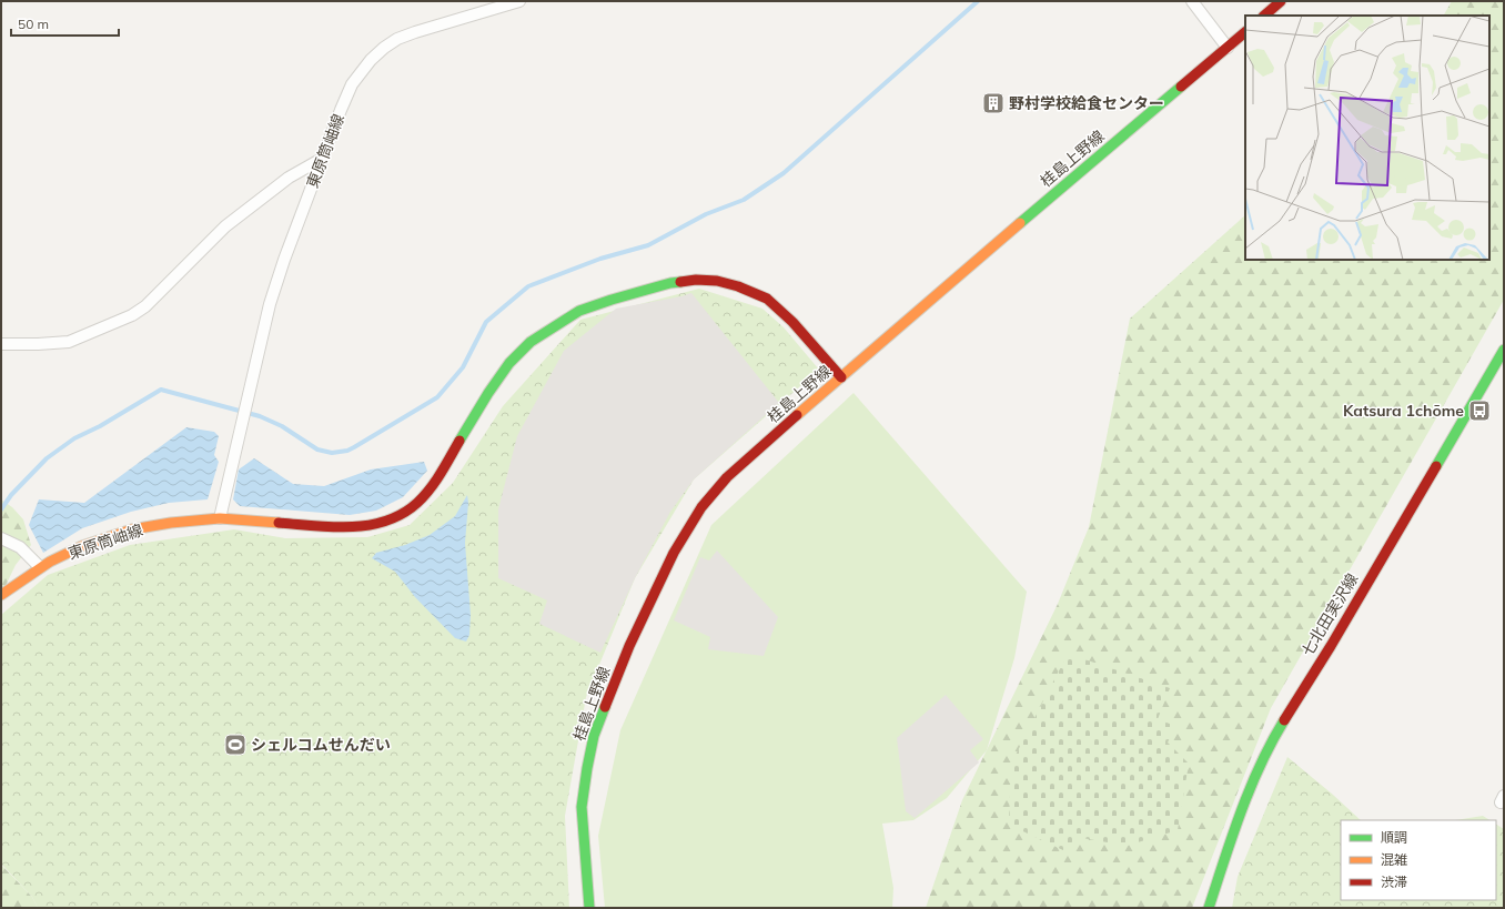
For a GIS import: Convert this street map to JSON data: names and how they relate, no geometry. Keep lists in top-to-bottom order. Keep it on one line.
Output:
{"streets":{"street":["東原筒岫線","桂島上野線","七北田実沢線"]},"crossings":[["東原筒岫線","桂島上野線"]],"places":{"building":["野村学校給食センター"],"bus stop":["Katsura 1chōme"],"sports":["シェルコムせんだい"]},"legend":["順調","混雑","渋滞"],"scale_bar":"50 m"}
